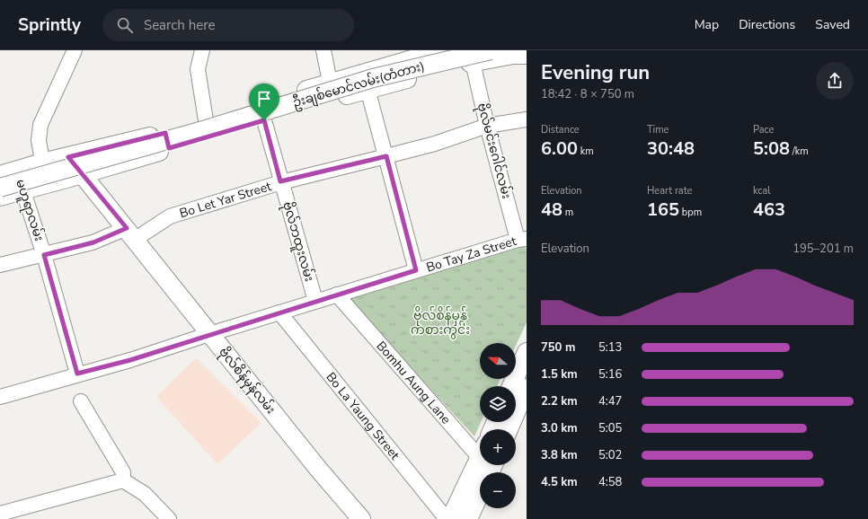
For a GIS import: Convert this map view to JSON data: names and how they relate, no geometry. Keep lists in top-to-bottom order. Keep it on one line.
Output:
{"streets":{"main road":["ဦးချစ်မောင်လမ်း(တံတား)","ဗိုလ်စိန်မှန်လမ်း"],"street":["ဗိုလ်မင်းဂေါင်လမ်း","Bo Let Yar Street","မဟူရာလမ်း","ဗိုလ်ဘထူးလမ်း","Bo Tay Za Street","Bomhu Aung Lane","Bo La Yaung Street"]},"crossings":[["ဗိုလ်မင်းဂေါင်လမ်း","Bo Let Yar Street"],["ဗိုလ်မင်းဂေါင်လမ်း","Bo Tay Za Street"],["Bo Let Yar Street","မဟူရာလမ်း"],["Bo Let Yar Street","ဗိုလ်ဘထူးလမ်း"],["Bo Let Yar Street","ဗိုလ်စိန်မှန်လမ်း"],["မဟူရာလမ်း","Bo Tay Za Street"],["ဗိုလ်ဘထူးလမ်း","Bo Tay Za Street"],["Bo Tay Za Street","ဗိုလ်စိန်မှန်လမ်း"],["Bo Tay Za Street","Bomhu Aung Lane"],["Bo Tay Za Street","Bo La Yaung Street"]],"parks":["ဗိုလ်စိန်မှန် ကစားကွင်း"],"north":"left","page":{"header":"Sprintly","search":"Search here","nav":["Map","Directions","Saved"],"heading":["Evening run","18:42 · 8 × 750 m"],"stats":[["Distance","6.00 km"],["Time","30:48"],["Pace","5:08 /km"],["Elevation","48 m"],["Heart rate","165 bpm"],["kcal","463"]],"chart":["Elevation","195–201 m"],"list":[{"name":"750 m","note":"5:13"},{"name":"1.5 km","note":"5:16"},{"name":"2.2 km","note":"4:47"},{"name":"3.0 km","note":"5:05"},{"name":"3.8 km","note":"5:02"},{"name":"4.5 km","note":"4:58"}],"map_buttons":["+","−"]}}
